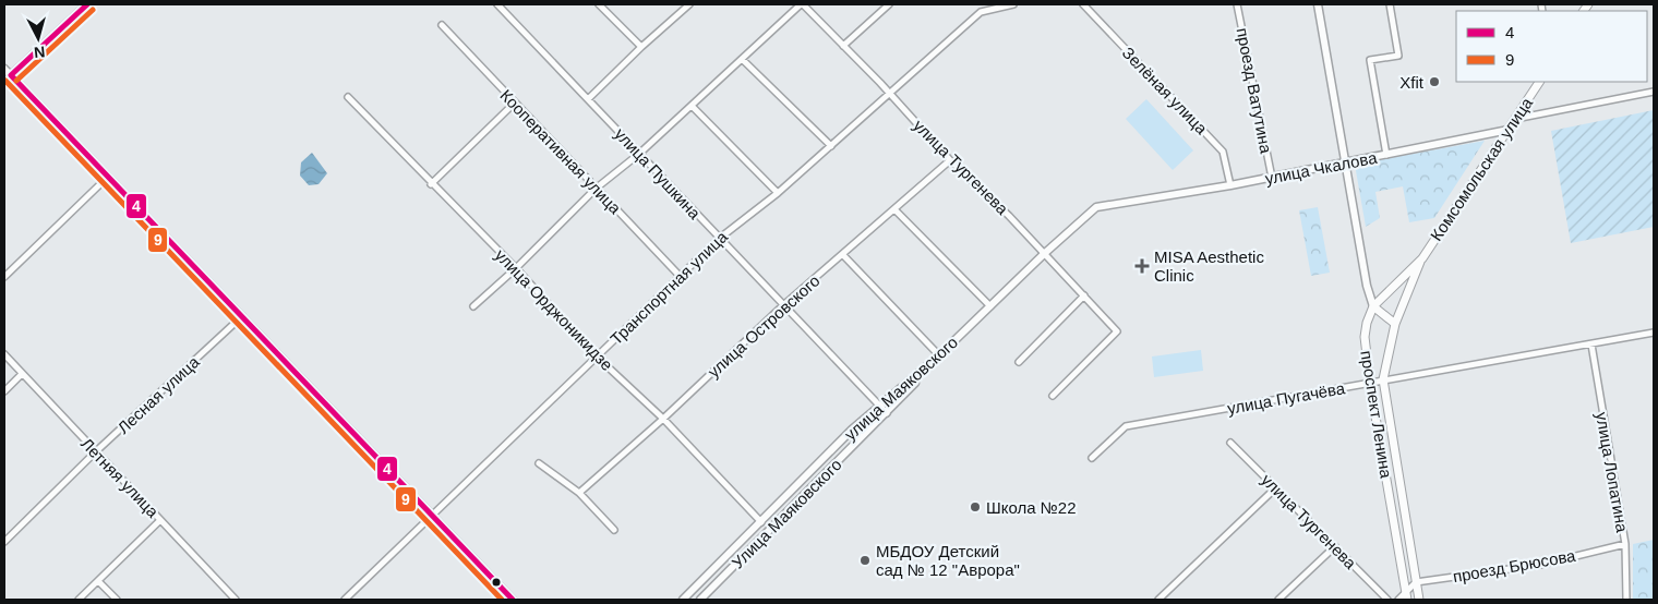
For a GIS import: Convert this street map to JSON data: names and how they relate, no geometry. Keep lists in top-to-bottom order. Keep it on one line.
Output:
{"streets":{"main road":["Комсомольская улица","проспект Ленина"],"street":["Зелёная улица","проезд Ватутина","Кооперативная улица","улица Тургенева","улица Чкалова","улица Пушкина","Транспортная улица","улица Орджоникидзе","улица Островского","улица Маяковского","Лесная улица","улица Пугачёва","улица Лопатина","Летняя улица","Улица Маяковского","проезд Брюсова"]},"crossings":[["Зелёная улица","улица Чкалова"],["проезд Ватутина","улица Чкалова"],["Кооперативная улица","Транспортная улица"],["улица Тургенева","Транспортная улица"],["улица Тургенева","улица Островского"],["улица Тургенева","улица Маяковского"],["улица Чкалова","Комсомольская улица"],["улица Чкалова","улица Маяковского"],["Комсомольская улица","проспект Ленина"],["улица Пушкина","Транспортная улица"],["улица Пушкина","улица Островского"],["улица Пушкина","улица Маяковского"],["улица Пушкина","Улица Маяковского"],["Транспортная улица","улица Орджоникидзе"],["улица Орджоникидзе","улица Островского"],["улица Орджоникидзе","улица Маяковского"],["улица Маяковского","Улица Маяковского"],["Лесная улица","Летняя улица"],["улица Пугачёва","проспект Ленина"],["улица Пугачёва","улица Лопатина"],["проспект Ленина","проезд Брюсова"],["улица Лопатина","проезд Брюсова"]],"places":{"other":["Xfit","Школа №22","МБДОУ Детский сад № 12 \"Аврора\""],"health":["MISA Aesthetic Clinic"]},"lines":["transit line 4","transit line 9"],"legend":["4","9"],"north":"bottom"}
